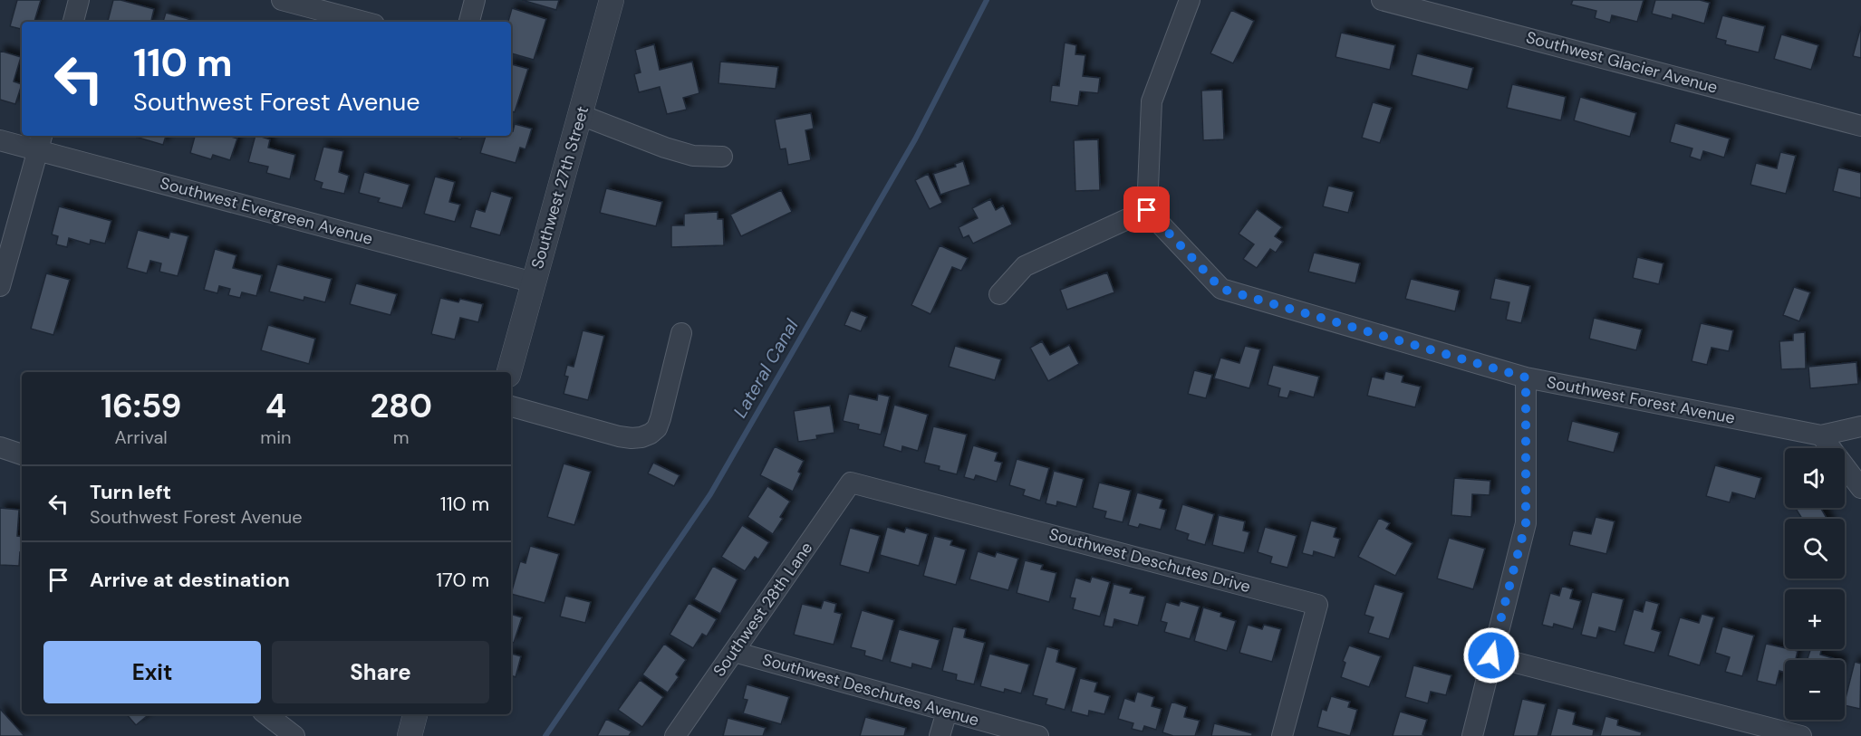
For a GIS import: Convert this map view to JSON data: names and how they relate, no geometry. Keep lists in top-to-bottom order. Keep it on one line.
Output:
{"streets":{"street":["Southwest Glacier Avenue","Southwest 27th Street","Southwest Evergreen Avenue","Southwest Forest Avenue","Southwest Deschutes Drive","Southwest 28th Lane","Southwest Deschutes Avenue"]},"crossings":[["Southwest 27th Street","Southwest Evergreen Avenue"],["Southwest Deschutes Drive","Southwest 28th Lane"],["Southwest 28th Lane","Southwest Deschutes Avenue"]],"water":["Lateral Canal"],"page":{"turn":["110 m","Southwest Forest Avenue"],"eta":["16:59","Arrival","4","min","280","m"],"map_buttons":["+","−"],"list":[{"name":"Turn left","note":"Southwest Forest Avenue","value":"110 m"},{"name":"Arrive at destination","value":"170 m"}],"buttons":["Exit","Share"]}}
